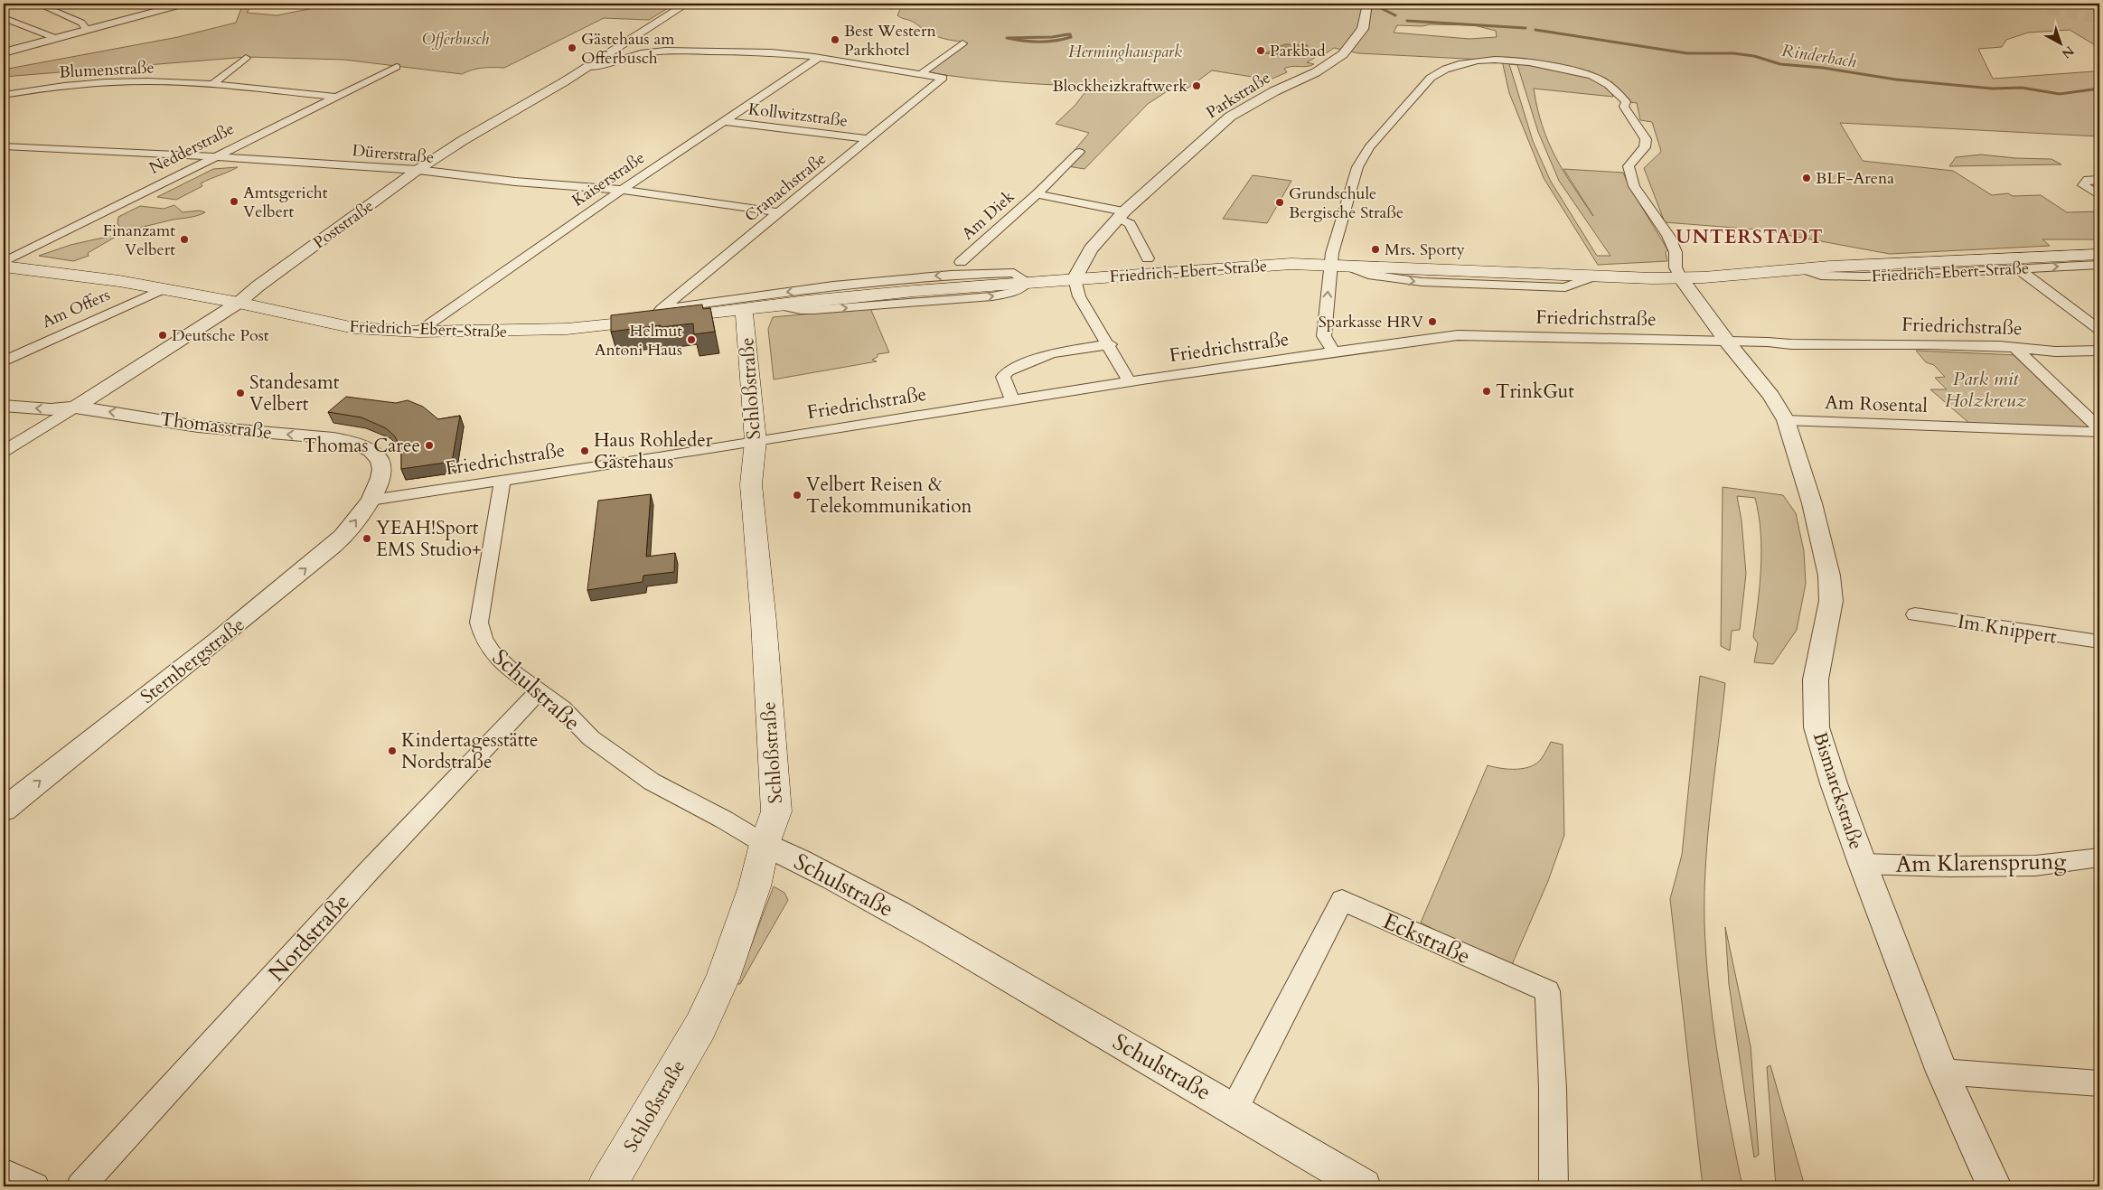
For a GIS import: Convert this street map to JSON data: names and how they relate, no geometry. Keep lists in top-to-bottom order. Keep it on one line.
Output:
{"streets":{"main road":["Friedrich-Ebert-Straße","Schloßstraße"],"street":["Blumenstraße","Parkstraße","Kollwitzstraße","Nedderstraße","Dürerstraße","Kaiserstraße","Cranachstraße","Am Diek","Poststraße","Am Offers","Friedrichstraße","Am Rosental","Thomasstraße","Im Knippert","Sternbergstraße","Schulstraße","Bismarckstraße","Am Klarensprung","Nordstraße","Eckstraße"]},"crossings":[["Blumenstraße","Nedderstraße"],["Parkstraße","Am Diek"],["Parkstraße","Friedrich-Ebert-Straße"],["Kollwitzstraße","Kaiserstraße"],["Kollwitzstraße","Cranachstraße"],["Nedderstraße","Dürerstraße"],["Dürerstraße","Kaiserstraße"],["Dürerstraße","Cranachstraße"],["Dürerstraße","Poststraße"],["Kaiserstraße","Friedrich-Ebert-Straße"],["Cranachstraße","Friedrich-Ebert-Straße"],["Poststraße","Friedrich-Ebert-Straße"],["Poststraße","Thomasstraße"],["Friedrich-Ebert-Straße","Am Offers"],["Friedrich-Ebert-Straße","Schloßstraße"],["Friedrich-Ebert-Straße","Bismarckstraße"],["Friedrichstraße","Schloßstraße"],["Friedrichstraße","Thomasstraße"],["Friedrichstraße","Sternbergstraße"],["Friedrichstraße","Schulstraße"],["Friedrichstraße","Bismarckstraße"],["Schloßstraße","Schulstraße"],["Am Rosental","Bismarckstraße"],["Thomasstraße","Sternbergstraße"],["Schulstraße","Nordstraße"],["Schulstraße","Eckstraße"],["Bismarckstraße","Am Klarensprung"]],"one_way":["Thomasstraße","Sternbergstraße"],"districts":["UNTERSTADT"],"water":["Rinderbach"],"parks":["Offerbusch","Herminghauspark","Park mit Holzkreuz"],"places":["Best Western Parkhotel","Gästehaus am Offerbusch","Parkbad","Blockheizkraftwerk","BLF-Arena","Amtsgericht Velbert","Grundschule Bergische Straße","Finanzamt Velbert","Mrs. Sporty","Sparkasse HRV","Deutsche Post","Helmut Antoni Haus","TrinkGut","Standesamt Velbert","Thomas Caree","Haus Rohleder Gästehaus","Velbert Reisen & Telekommunikation","YEAH!Sport EMS Studio+","Kindertagesstätte Nordstraße"],"north":"bottom right"}
